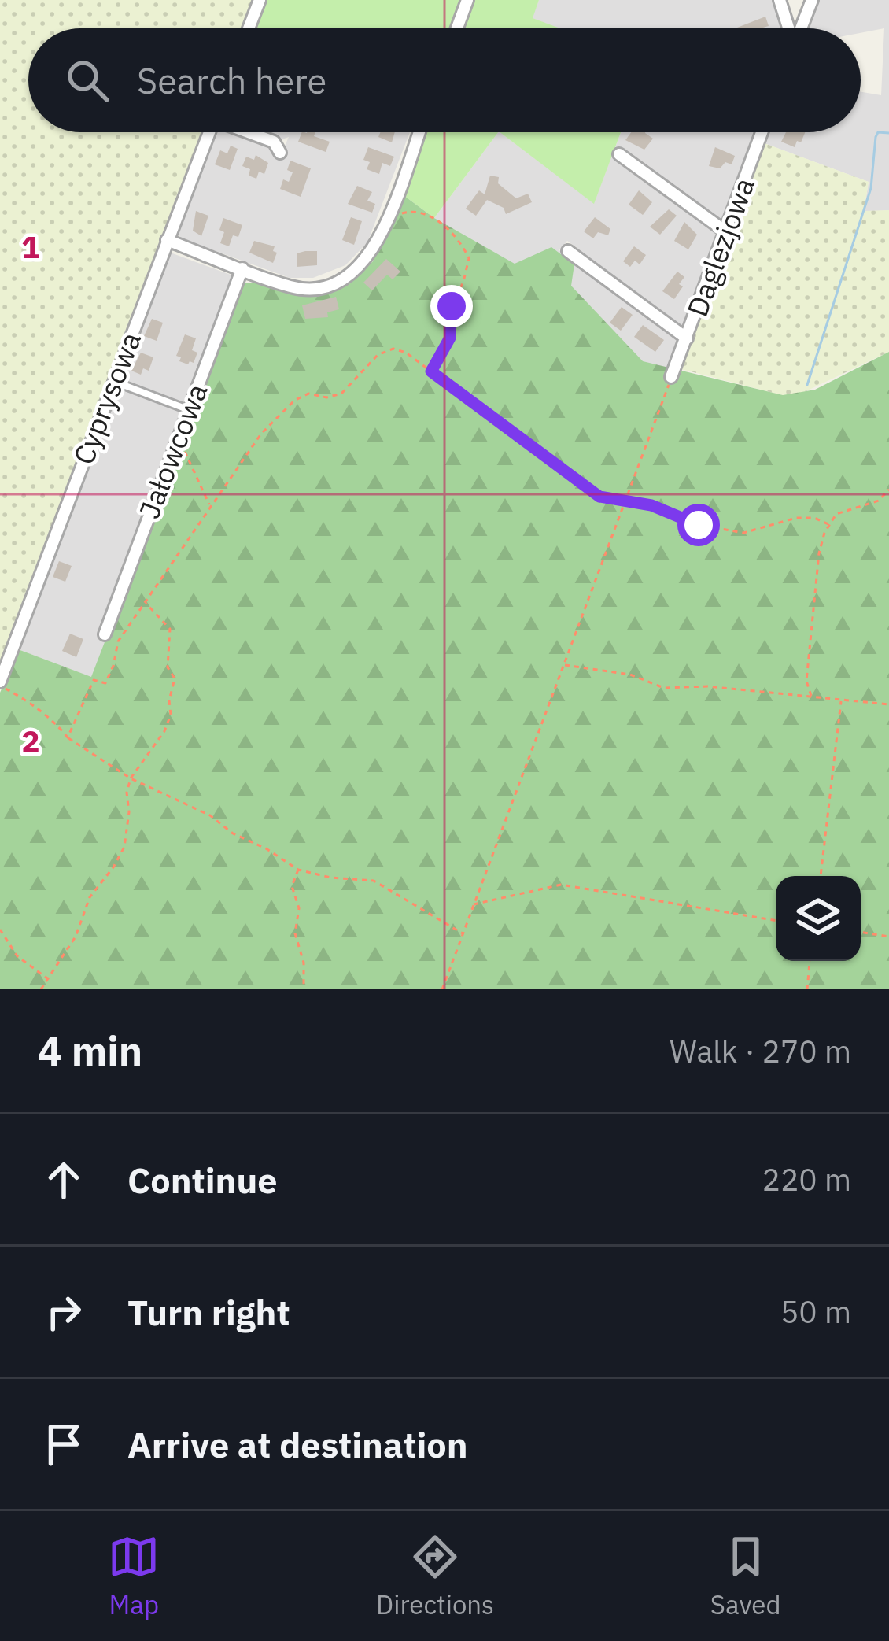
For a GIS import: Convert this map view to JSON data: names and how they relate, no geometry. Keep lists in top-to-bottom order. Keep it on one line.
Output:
{"streets":{"street":["Daglezjowa","Cyprysowa","Jałowcowa"]},"page":{"search":"Search here","heading":["4 min","Walk · 270 m"],"list":[["Continue","220 m"],["Turn right","50 m"],"Arrive at destination"],"nav":["Map","Directions","Saved"]},"grid":{"rows":["1","2"]}}
